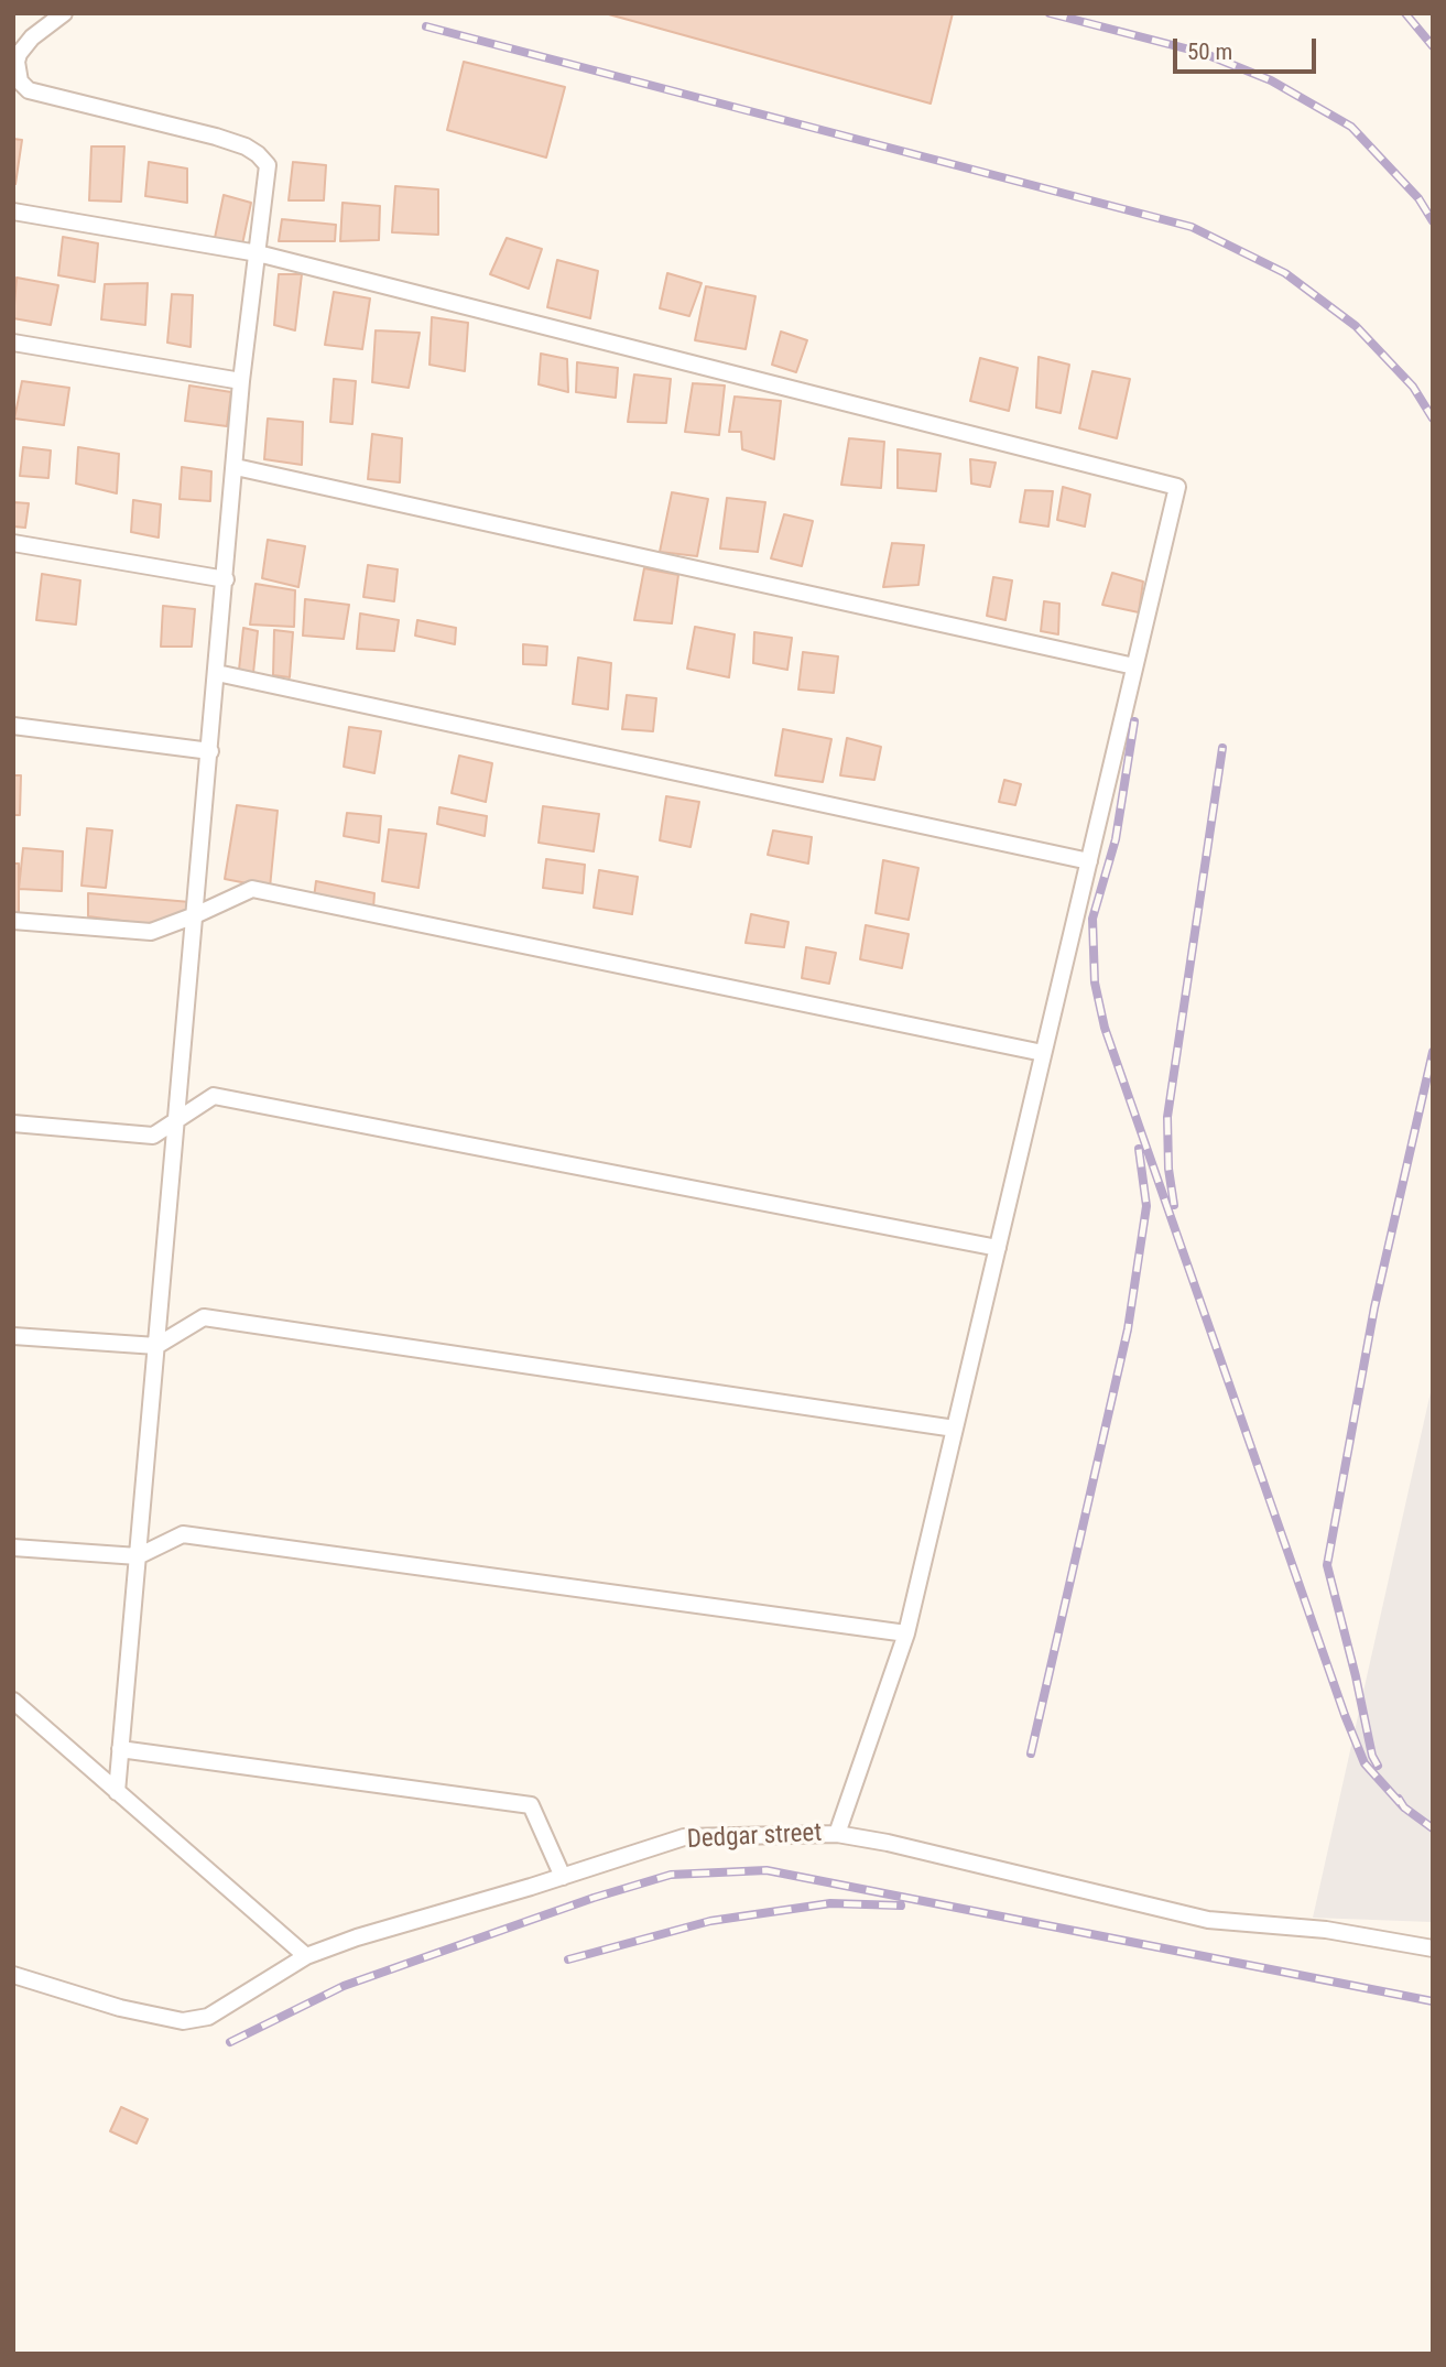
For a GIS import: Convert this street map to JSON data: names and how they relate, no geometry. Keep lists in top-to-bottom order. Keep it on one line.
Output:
{"streets":{"street":["Dedgar street"]},"scale_bar":"50 m"}
